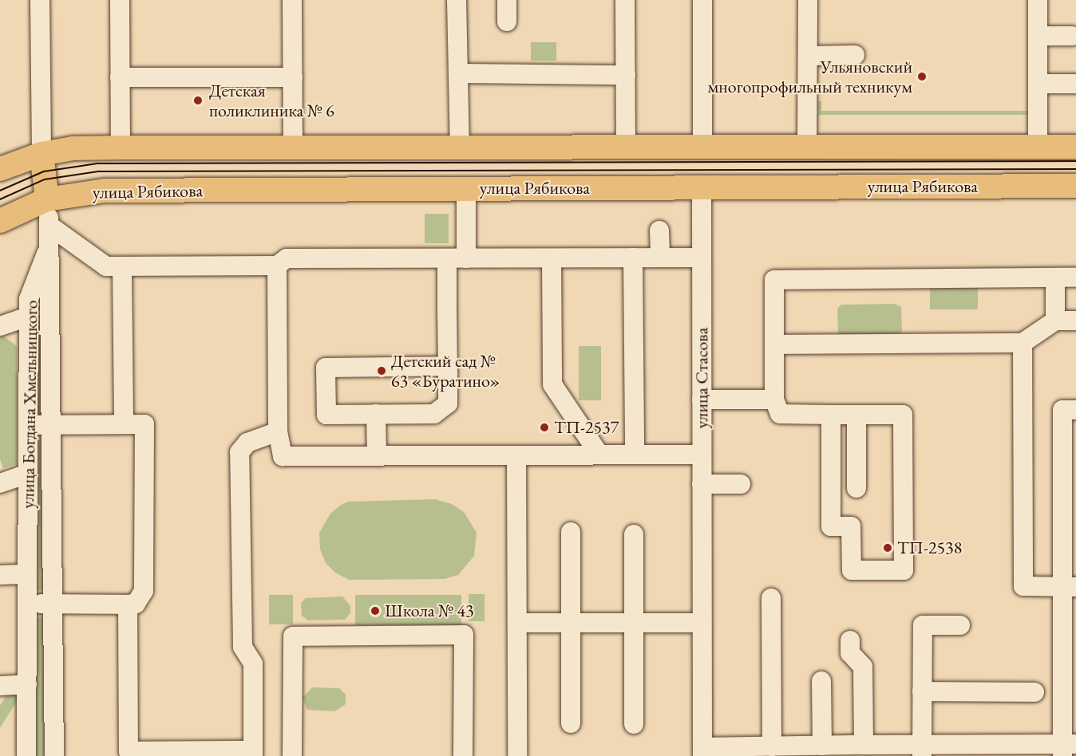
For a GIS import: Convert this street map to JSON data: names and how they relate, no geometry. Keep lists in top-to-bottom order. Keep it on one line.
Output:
{"streets":{"main road":["улица Рябикова","улица Стасова","улица Богдана Хмельницкого"]},"crossings":[["улица Рябикова","улица Стасова"],["улица Рябикова","улица Богдана Хмельницкого"]],"places":["Ульяновский многопрофильный техникум","Детская поликлиника № 6","Детский сад № 63 «Буратино»","ТП-2537","ТП-2538","Школа № 43"]}
